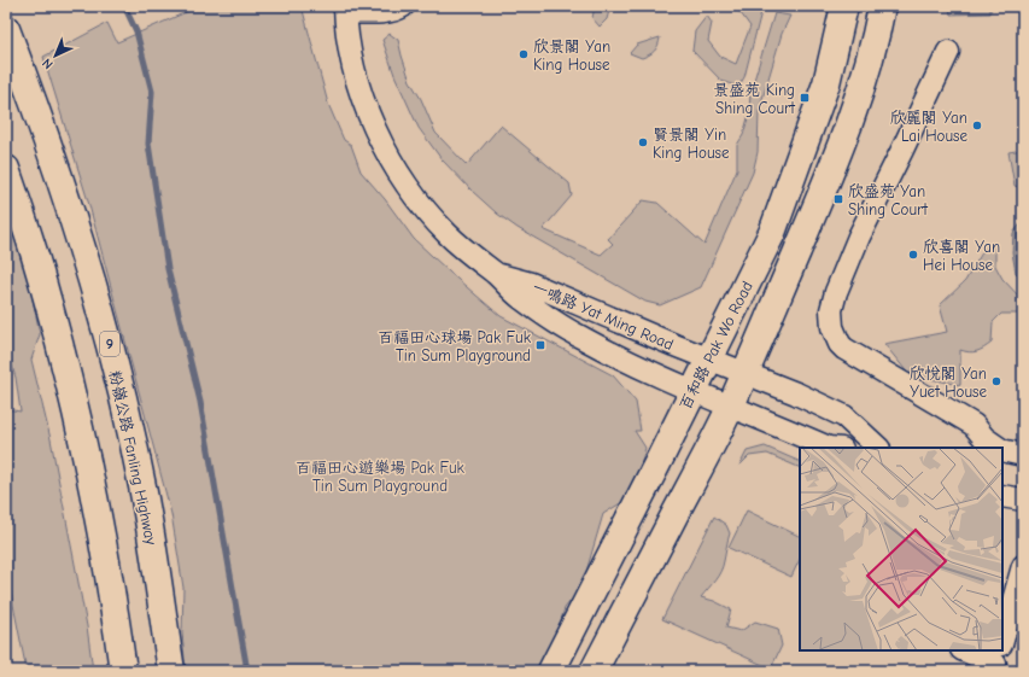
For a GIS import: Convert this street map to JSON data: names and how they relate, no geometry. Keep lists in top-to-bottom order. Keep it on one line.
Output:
{"streets":{"main road":["9","百和路 Pak Wo Road","粉嶺公路 Fanling Highway"],"street":["一鳴路 Yat Ming Road"]},"crossings":[["一鳴路 Yat Ming Road","百和路 Pak Wo Road"]],"parks":["百福田心遊樂場 Pak Fuk Tin Sum Playground"],"places":{"other":["欣景閣 Yan King House","欣麗閣 Yan Lai House","賢景閣 Yin King House","欣喜閣 Yan Hei House","欣悅閣 Yan Yuet House"],"transit":["景盛苑 King Shing Court","欣盛苑 Yan Shing Court","百福田心球場 Pak Fuk Tin Sum Playground"]},"north":"bottom left"}
